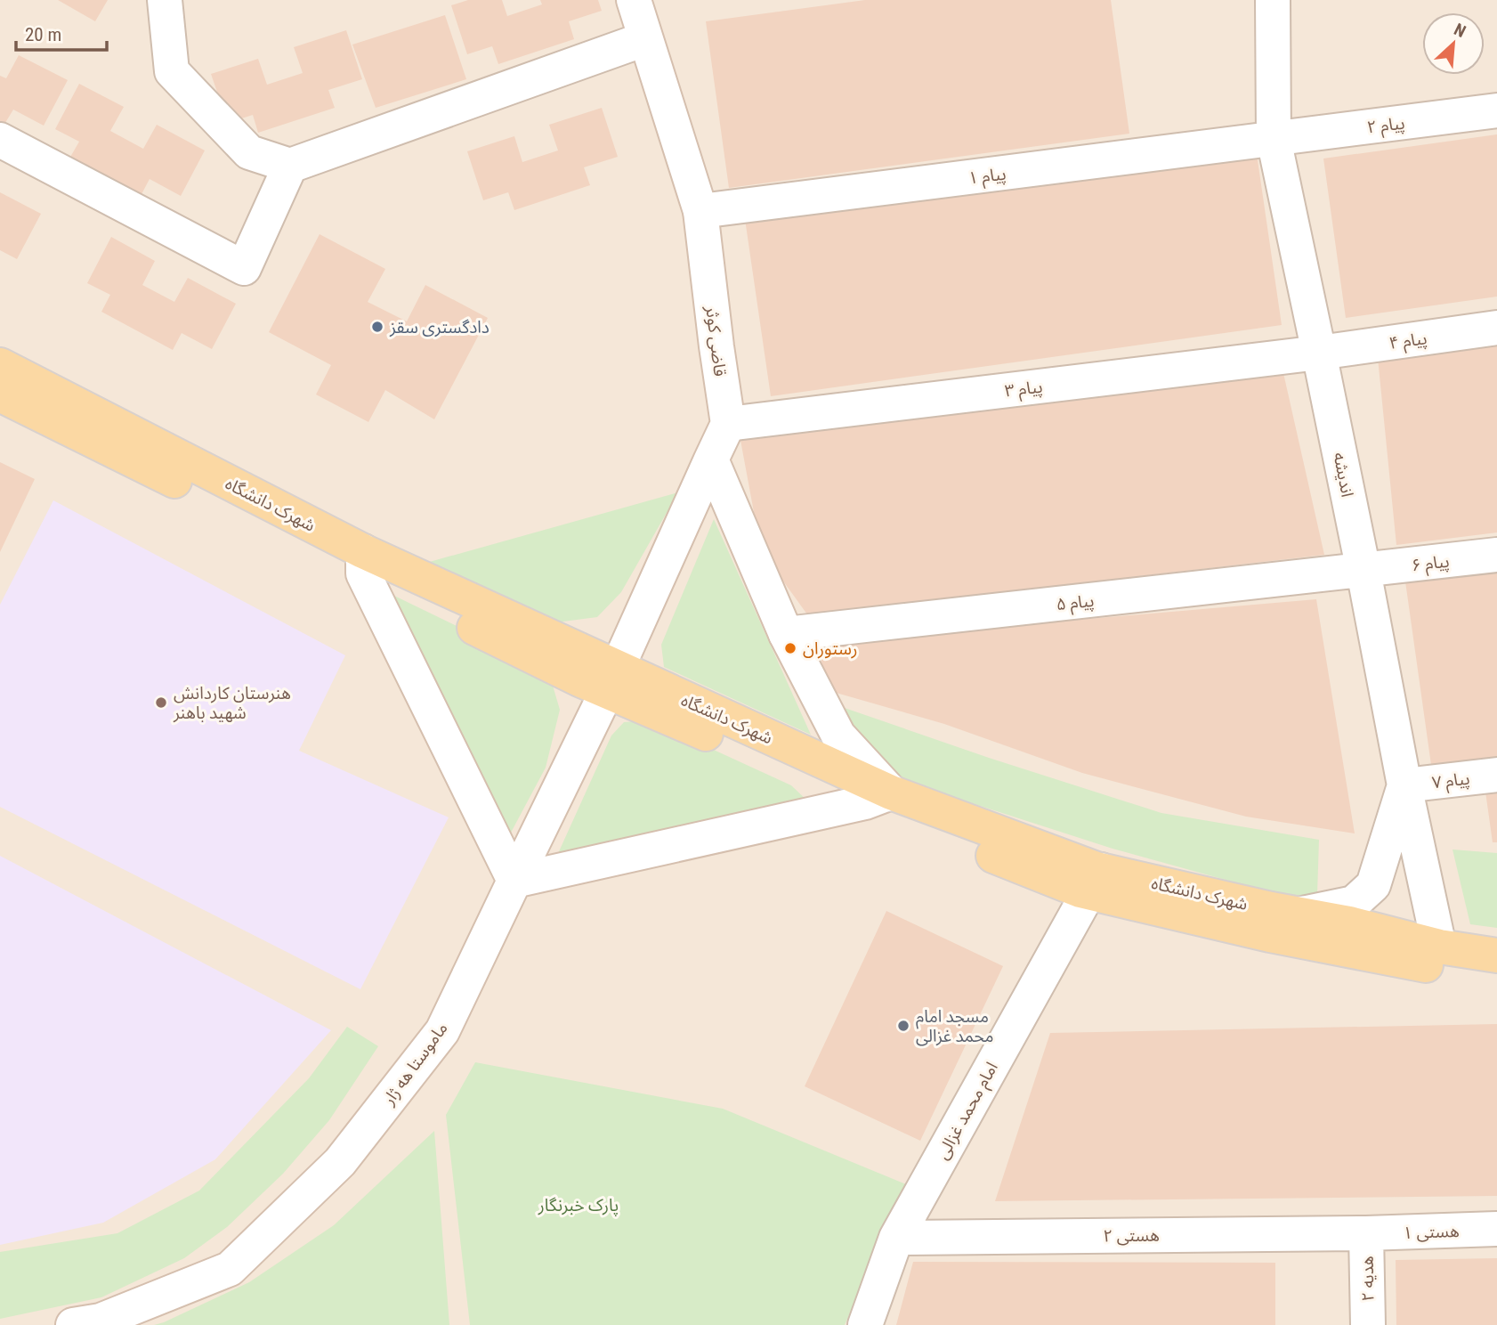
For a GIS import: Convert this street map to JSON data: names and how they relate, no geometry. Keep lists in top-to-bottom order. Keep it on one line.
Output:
{"streets":{"main road":["شهرک دانشگاه"],"street":["پیام ۲","پیام ۱","پیام ۴","قاضی کوثر","پیام ۳","اندیشه","پیام ۶","پیام ۵","پیام ۷","ماموستا هه ژار","امام محمد غزالی","هستی ۱","هستی ۲","هدیه ۲"]},"crossings":[["پیام ۲","پیام ۱"],["پیام ۲","اندیشه"],["پیام ۱","قاضی کوثر"],["پیام ۱","اندیشه"],["پیام ۴","پیام ۳"],["پیام ۴","اندیشه"],["قاضی کوثر","پیام ۳"],["پیام ۳","اندیشه"],["اندیشه","شهرک دانشگاه"],["اندیشه","پیام ۶"],["اندیشه","پیام ۵"],["اندیشه","پیام ۷"],["شهرک دانشگاه","ماموستا هه ژار"],["شهرک دانشگاه","امام محمد غزالی"],["پیام ۶","پیام ۵"],["امام محمد غزالی","هستی ۲"],["هستی ۱","هستی ۲"],["هستی ۱","هدیه ۲"],["هستی ۲","هدیه ۲"]],"parks":["پارک خبرنگار"],"places":["دادگستری سقز","رستوران","هنرستان کاردانش شهید باهنر","مسجد امام محمد غزالی"],"scale_bar":"20 m","north":"top right"}
